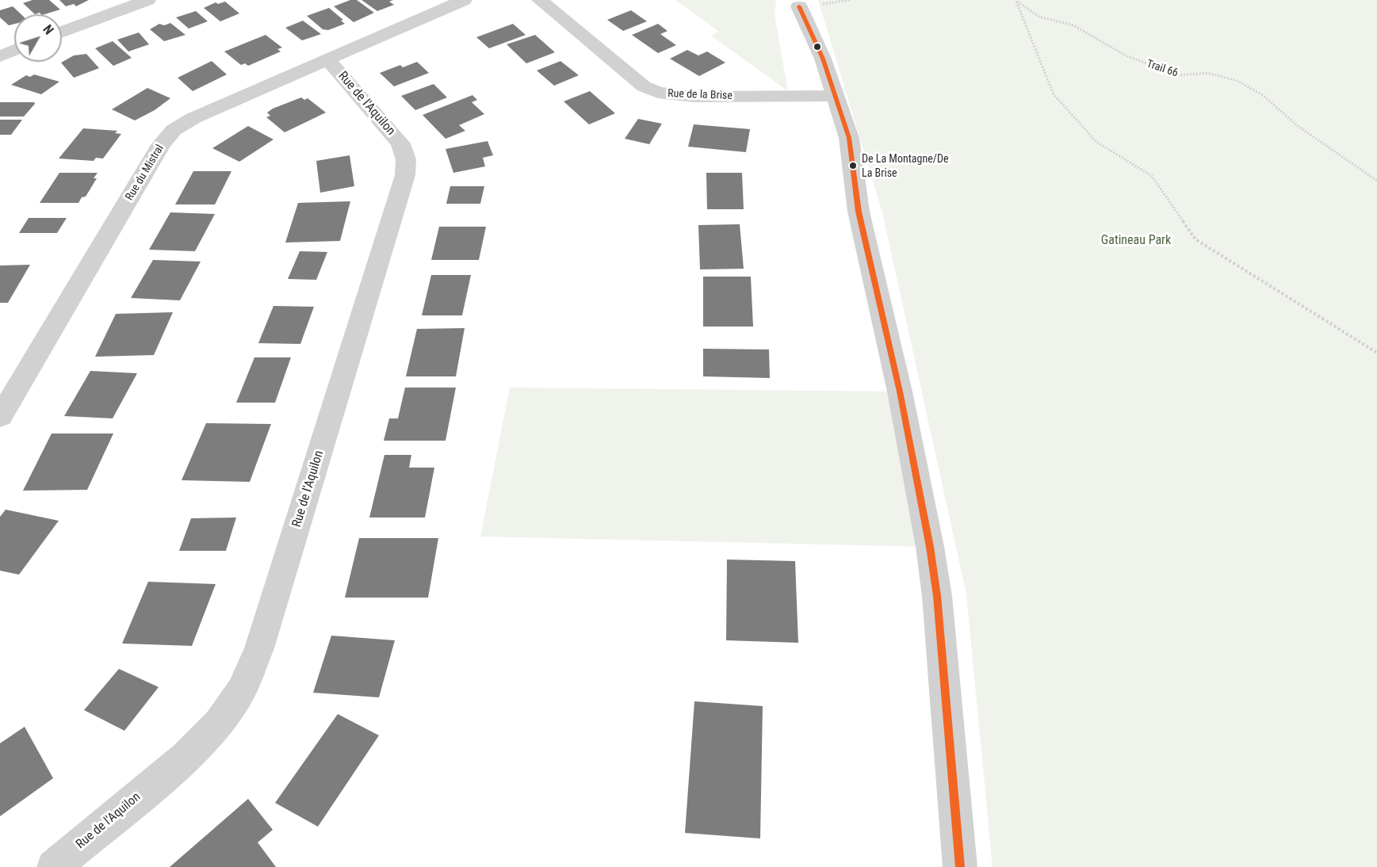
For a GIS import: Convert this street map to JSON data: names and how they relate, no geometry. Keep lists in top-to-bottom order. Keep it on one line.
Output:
{"streets":{"street":["Rue de la Brise","Rue de l'Aquilon","Rue du Mistral"],"path":["Trail 66"]},"crossings":[["Rue de l'Aquilon","Rue du Mistral"]],"parks":["Gatineau Park"],"places":["De La Montagne/De La Brise"],"north":"top right"}
